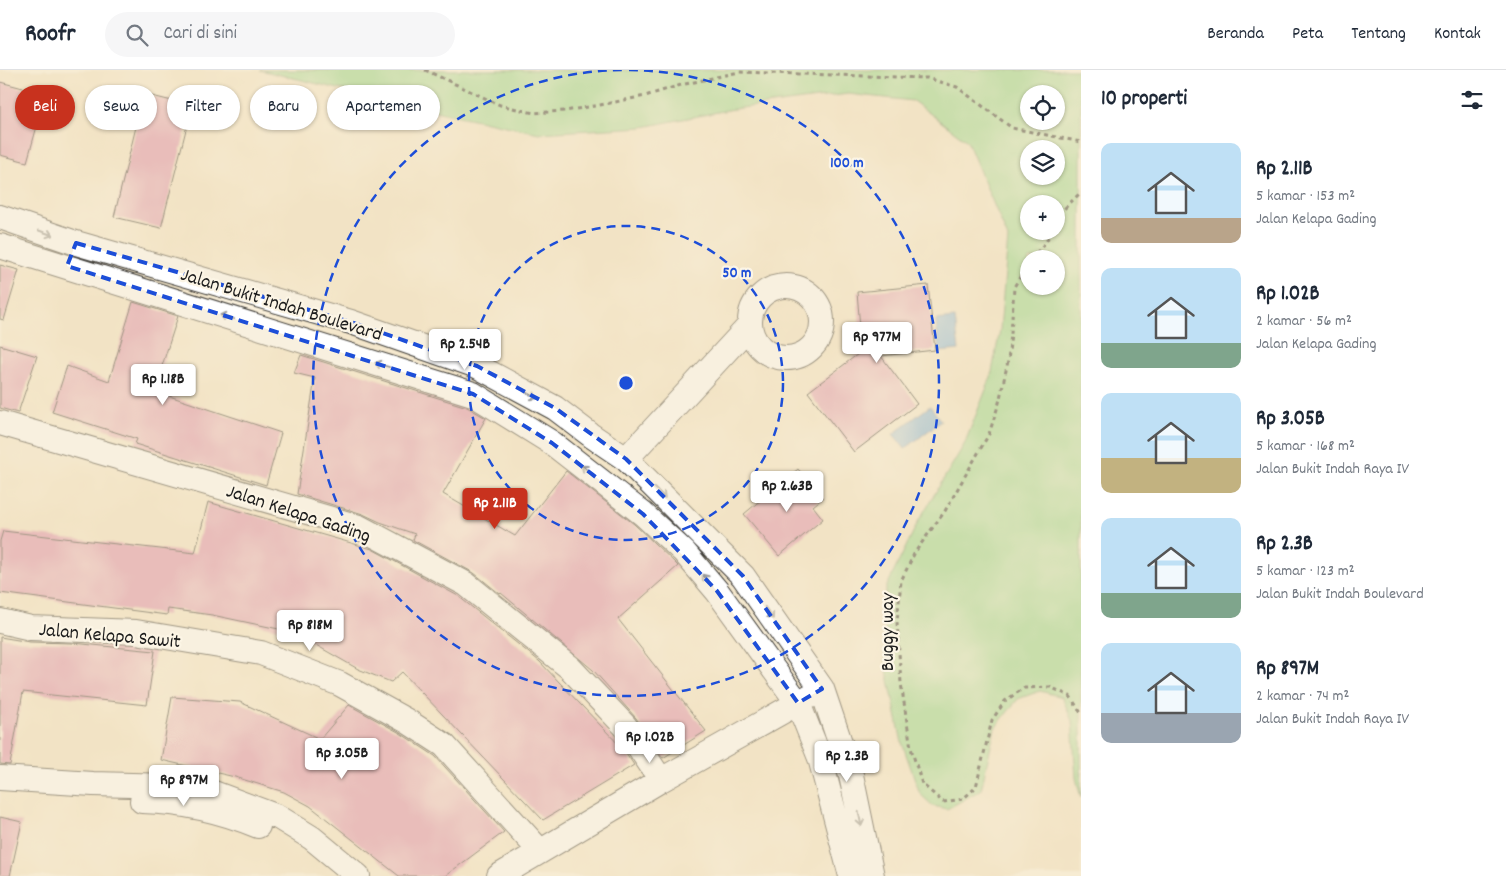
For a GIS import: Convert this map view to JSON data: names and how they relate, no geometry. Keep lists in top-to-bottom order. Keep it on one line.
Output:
{"streets":{"street":["Jalan Bukit Indah Boulevard","Jalan Kelapa Gading","Jalan Kelapa Sawit"],"path":["Buggy way"]},"page":{"header":"Roofr","search":"Cari di sini","nav":["Beranda","Peta","Tentang","Kontak"],"heading":"10 properti","map_buttons":["+","−"],"chip":["Beli","Sewa","Filter","Baru","Apartemen"],"list":[{"name":"Rp 2.11B","note":"5 kamar · 153 m² · Jalan Kelapa Gading"},{"name":"Rp 1.02B","note":"2 kamar · 56 m² · Jalan Kelapa Gading"},{"name":"Rp 3.05B","note":"5 kamar · 168 m² · Jalan Bukit Indah Raya IV"},{"name":"Rp 2.3B","note":"5 kamar · 123 m² · Jalan Bukit Indah Boulevard"},{"name":"Rp 897M","note":"2 kamar · 74 m² · Jalan Bukit Indah Raya IV"}],"price":["Rp 977M","Rp 2.54B","Rp 1.18B","Rp 2.63B","Rp 2.11B","Rp 818M","Rp 1.02B","Rp 3.05B","Rp 2.3B","Rp 897M"]},"rings":["100 m","50 m"]}
